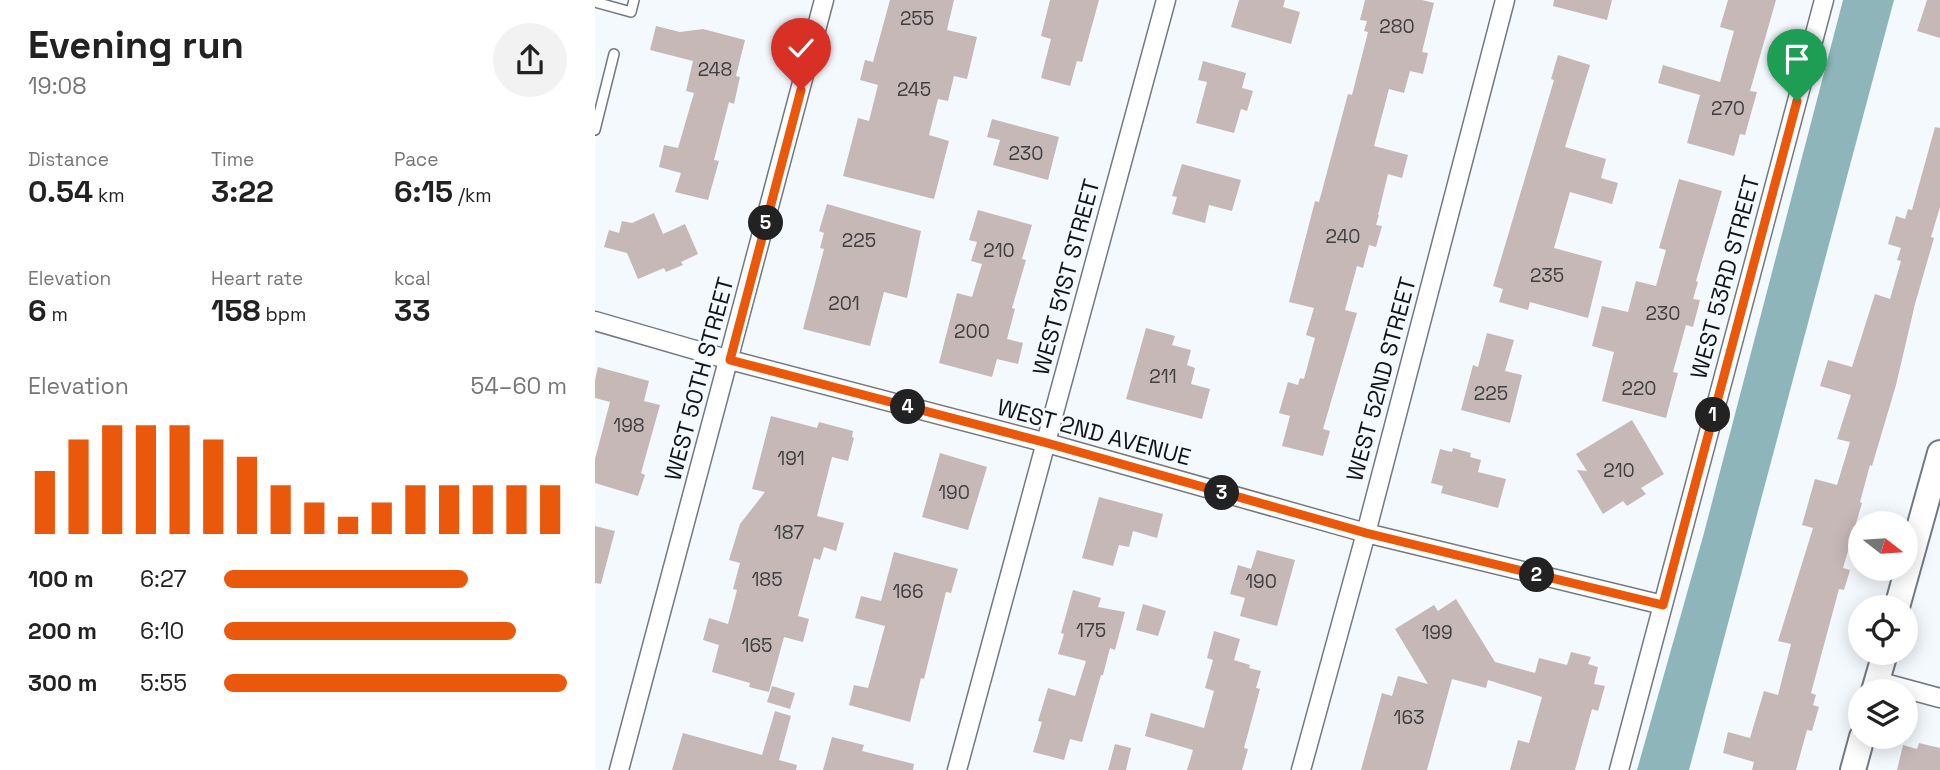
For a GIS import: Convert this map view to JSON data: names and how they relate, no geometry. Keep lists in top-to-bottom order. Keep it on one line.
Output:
{"streets":{"street":["WEST 51ST STREET","WEST 53RD STREET","WEST 50TH STREET","WEST 52ND STREET","WEST 2ND AVENUE"]},"crossings":[["WEST 51ST STREET","WEST 2ND AVENUE"],["WEST 53RD STREET","WEST 2ND AVENUE"],["WEST 50TH STREET","WEST 2ND AVENUE"],["WEST 52ND STREET","WEST 2ND AVENUE"]],"house_numbers":["255","280","248","245","270","230","240","225","210","235","201","230","200","211","220","225","198","191","210","190","187","185","190","166","175","199","165","163"],"north":"right","page":{"heading":["Evening run","19:08"],"stats":[["Distance","0.54 km"],["Time","3:22"],["Pace","6:15 /km"],["Elevation","6 m"],["Heart rate","158 bpm"],["kcal","33"]],"pins":["5","4","1","3","2"],"chart":["Elevation","54–60 m"],"list":[{"name":"100 m","note":"6:27"},{"name":"200 m","note":"6:10"},{"name":"300 m","note":"5:55"}]}}
